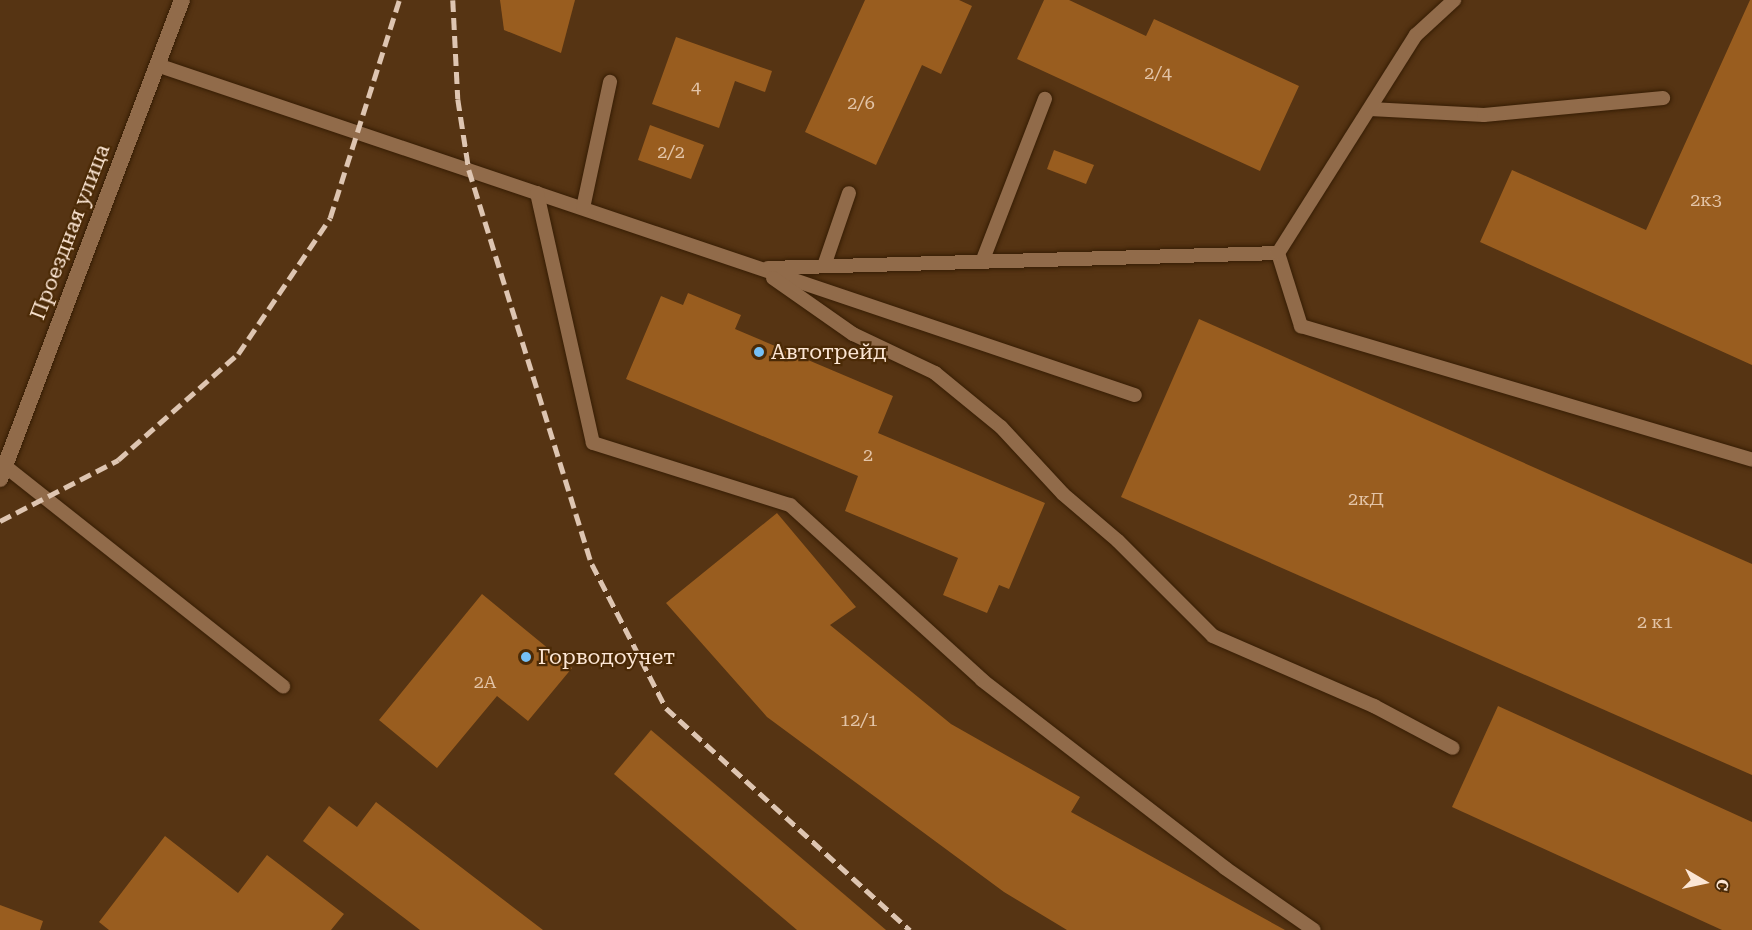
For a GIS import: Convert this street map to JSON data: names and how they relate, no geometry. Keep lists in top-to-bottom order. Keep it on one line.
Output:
{"streets":{"street":["Проездная улица"]},"places":["Автотрейд","Горводоучет"],"house_numbers":["2/4","4","2/6","2/2","2к3","2","2кД","2 к1","2А","12/1"],"north":"right"}
